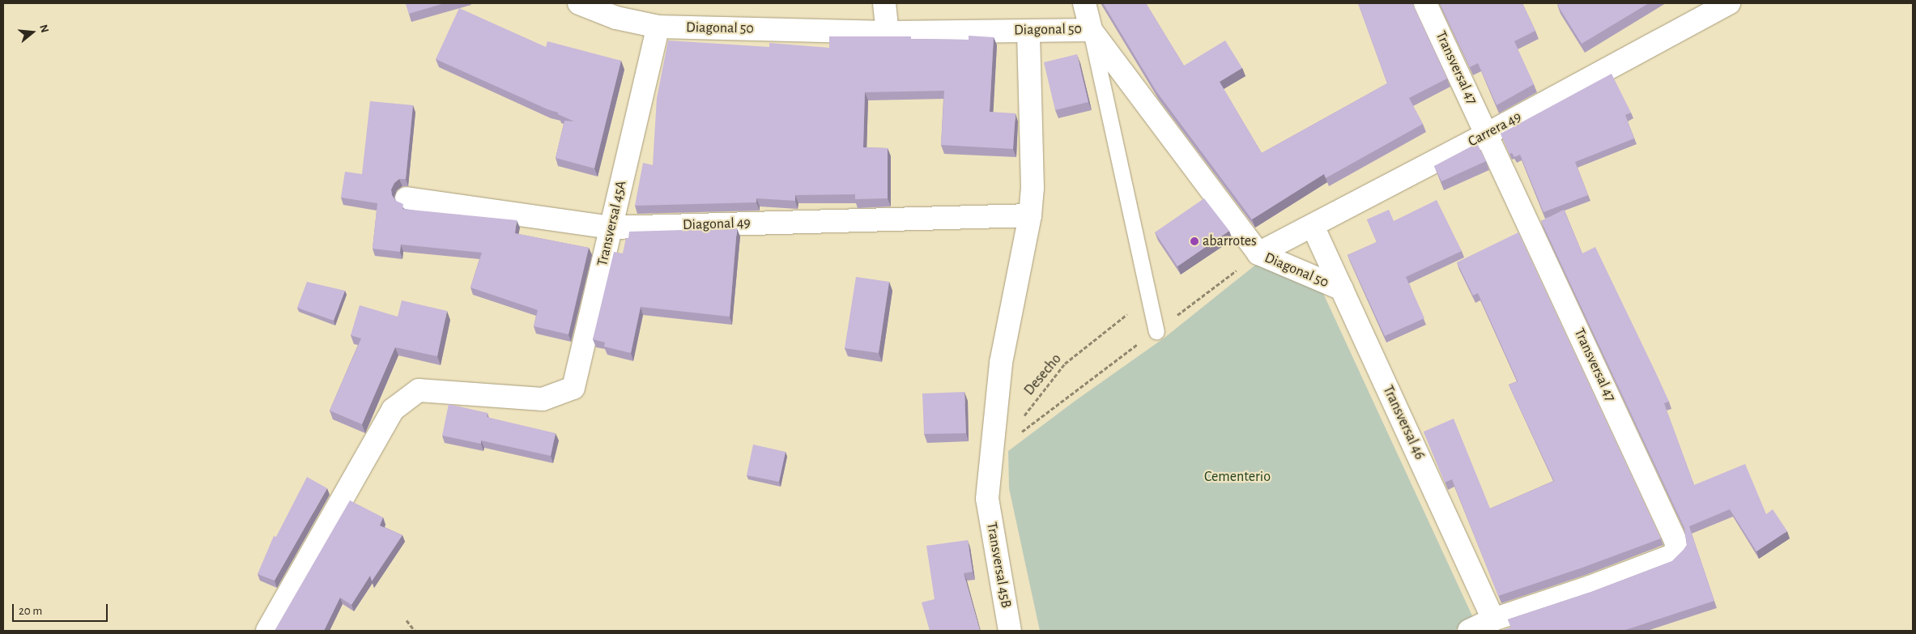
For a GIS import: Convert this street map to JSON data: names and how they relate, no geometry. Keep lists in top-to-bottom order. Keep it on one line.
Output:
{"streets":{"street":["Diagonal 50","Transversal 47","Carrera 49","Transversal 45A","Diagonal 49","Transversal 46","Transversal 45B"],"path":["Desecho"]},"crossings":[["Diagonal 50","Carrera 49"],["Diagonal 50","Transversal 45A"],["Diagonal 50","Transversal 46"],["Diagonal 50","Transversal 45B"],["Transversal 47","Carrera 49"],["Transversal 47","Transversal 46"],["Carrera 49","Transversal 46"],["Transversal 45A","Diagonal 49"],["Diagonal 49","Transversal 45B"],["Desecho","Transversal 45B"]],"parks":["Cementerio"],"places":["abarrotes"],"scale_bar":"20 m","north":"right"}
